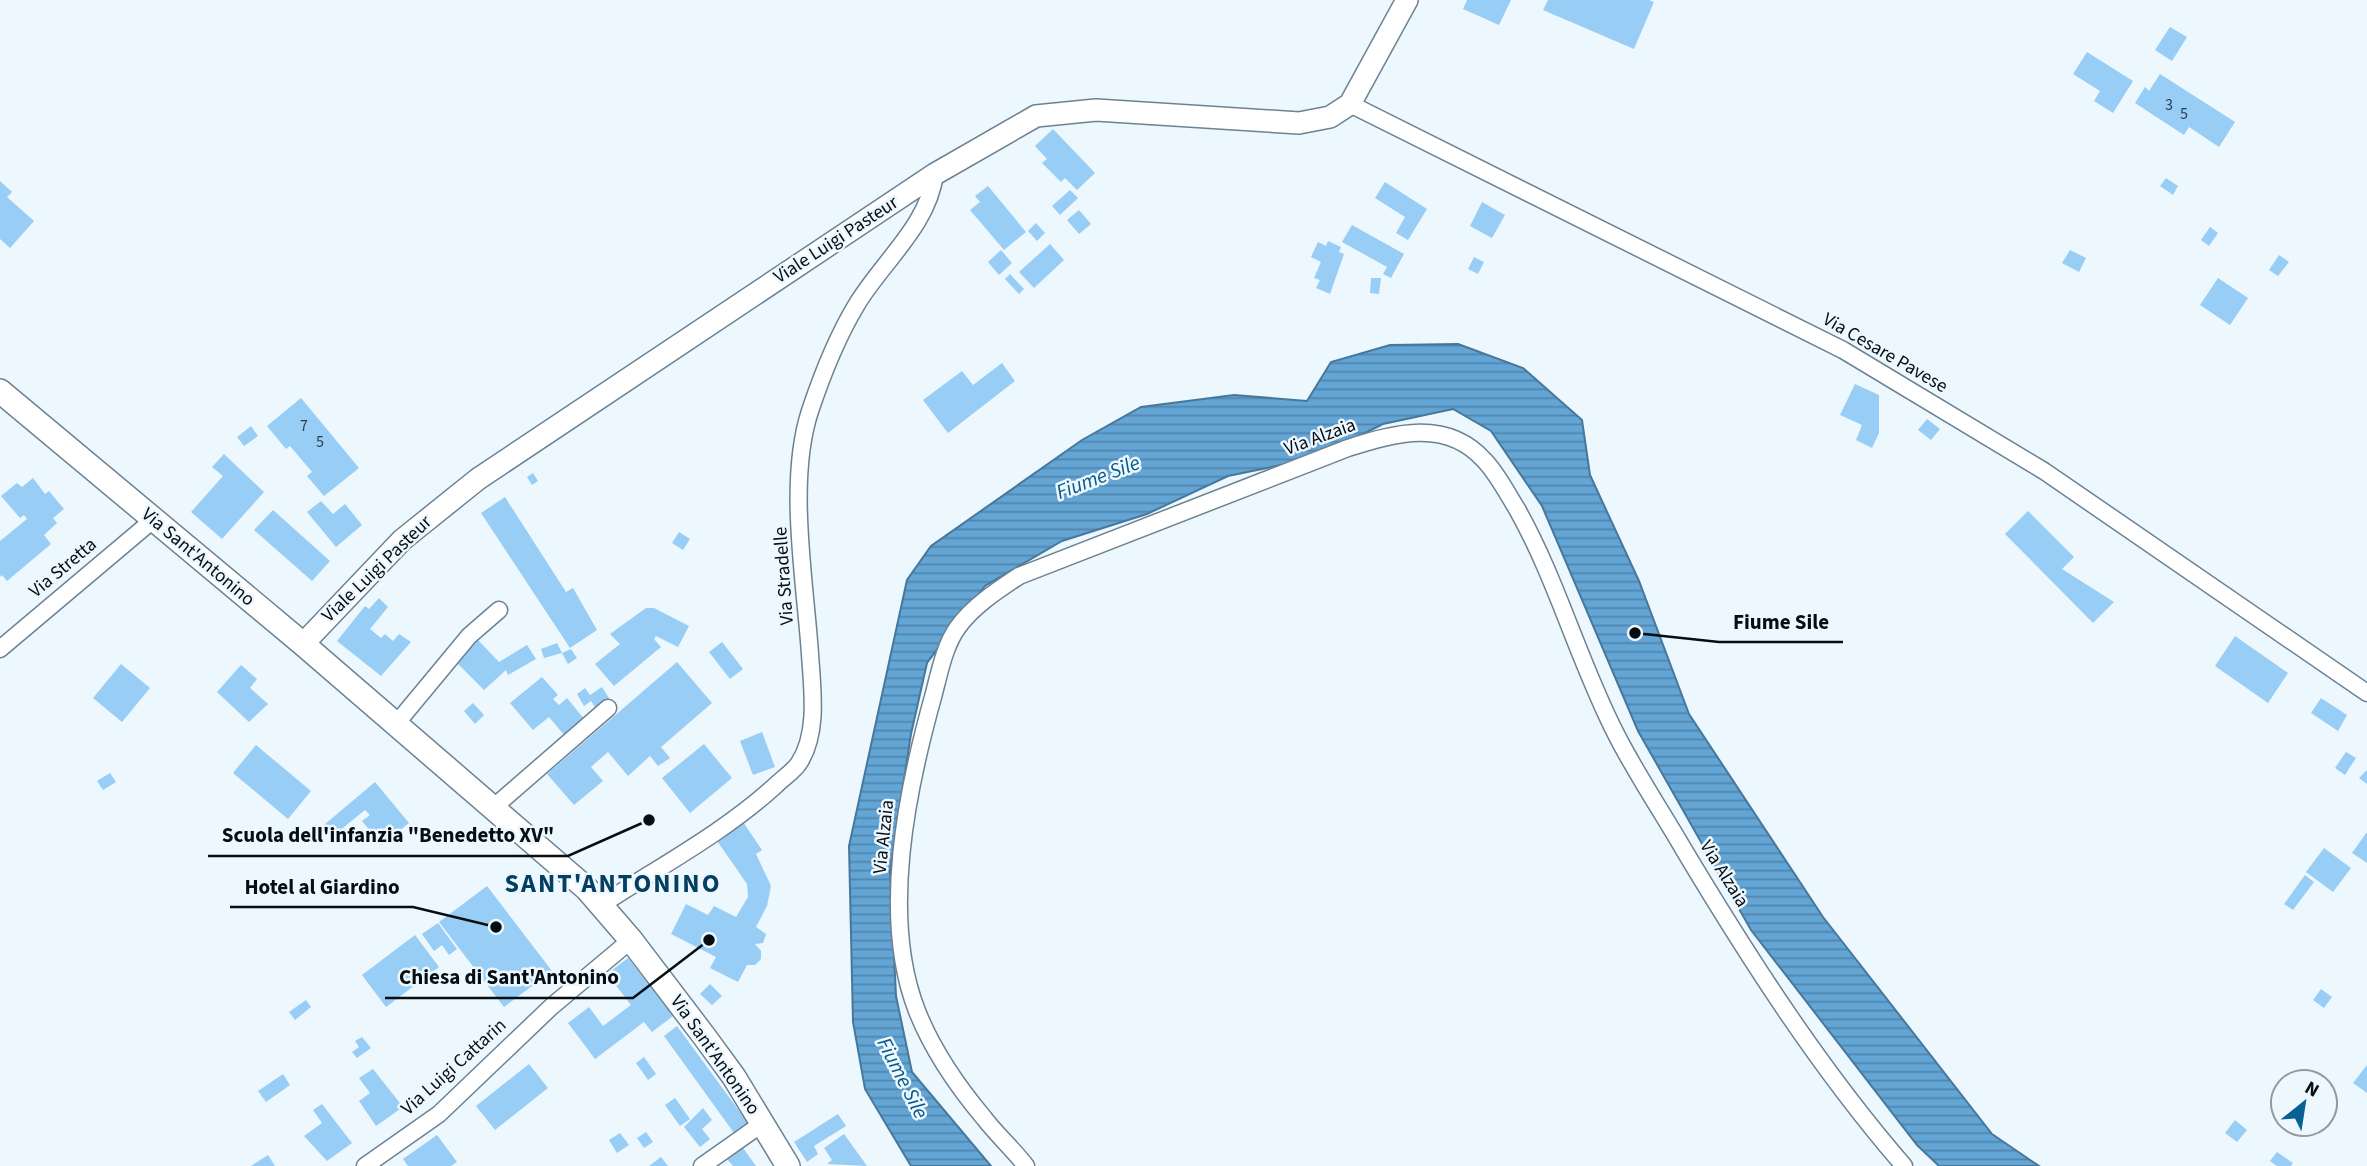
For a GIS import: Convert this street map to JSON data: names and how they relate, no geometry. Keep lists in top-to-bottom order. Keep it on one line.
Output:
{"streets":{"main road":["Via Sant'Antonino"],"street":["Viale Luigi Pasteur","Via Cesare Pavese","Via Alzaia","Via Stretta","Via Stradelle","Via Luigi Cattarin"]},"crossings":[["Viale Luigi Pasteur","Via Cesare Pavese"],["Viale Luigi Pasteur","Via Sant'Antonino"],["Viale Luigi Pasteur","Via Stradelle"],["Via Sant'Antonino","Via Stretta"],["Via Sant'Antonino","Via Stradelle"],["Via Sant'Antonino","Via Luigi Cattarin"]],"districts":["SANT'ANTONINO"],"water":["Fiume Sile"],"places":["Fiume Sile","Scuola dell'infanzia \"Benedetto XV\"","Hotel al Giardino","Chiesa di Sant'Antonino"],"house_numbers":["3","5","7","5"],"north":"top right"}
